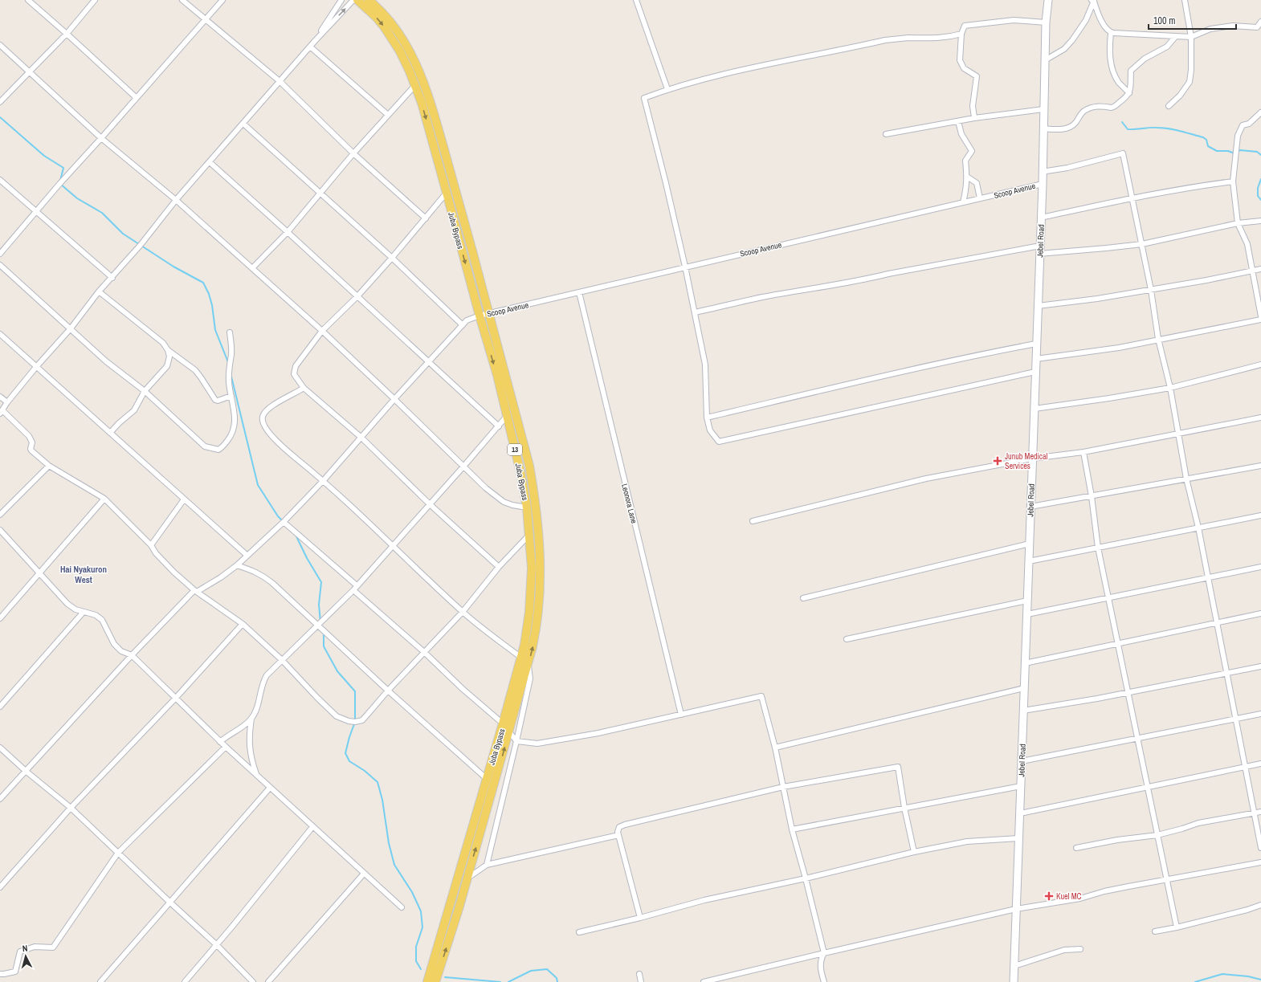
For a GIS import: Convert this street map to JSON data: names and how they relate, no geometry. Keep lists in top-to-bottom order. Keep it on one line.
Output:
{"streets":{"main road":["Juba Bypass","Jebel Road","13"],"street":["Scoop Avenue","Leonora Lane"]},"crossings":[["Scoop Avenue","Juba Bypass"],["Scoop Avenue","Jebel Road"],["Scoop Avenue","Leonora Lane"]],"districts":["Hai Nyakuron West"],"places":{"health":["Junub Medical Services","Kuel MC"]},"scale_bar":"100 m","north":"top"}
